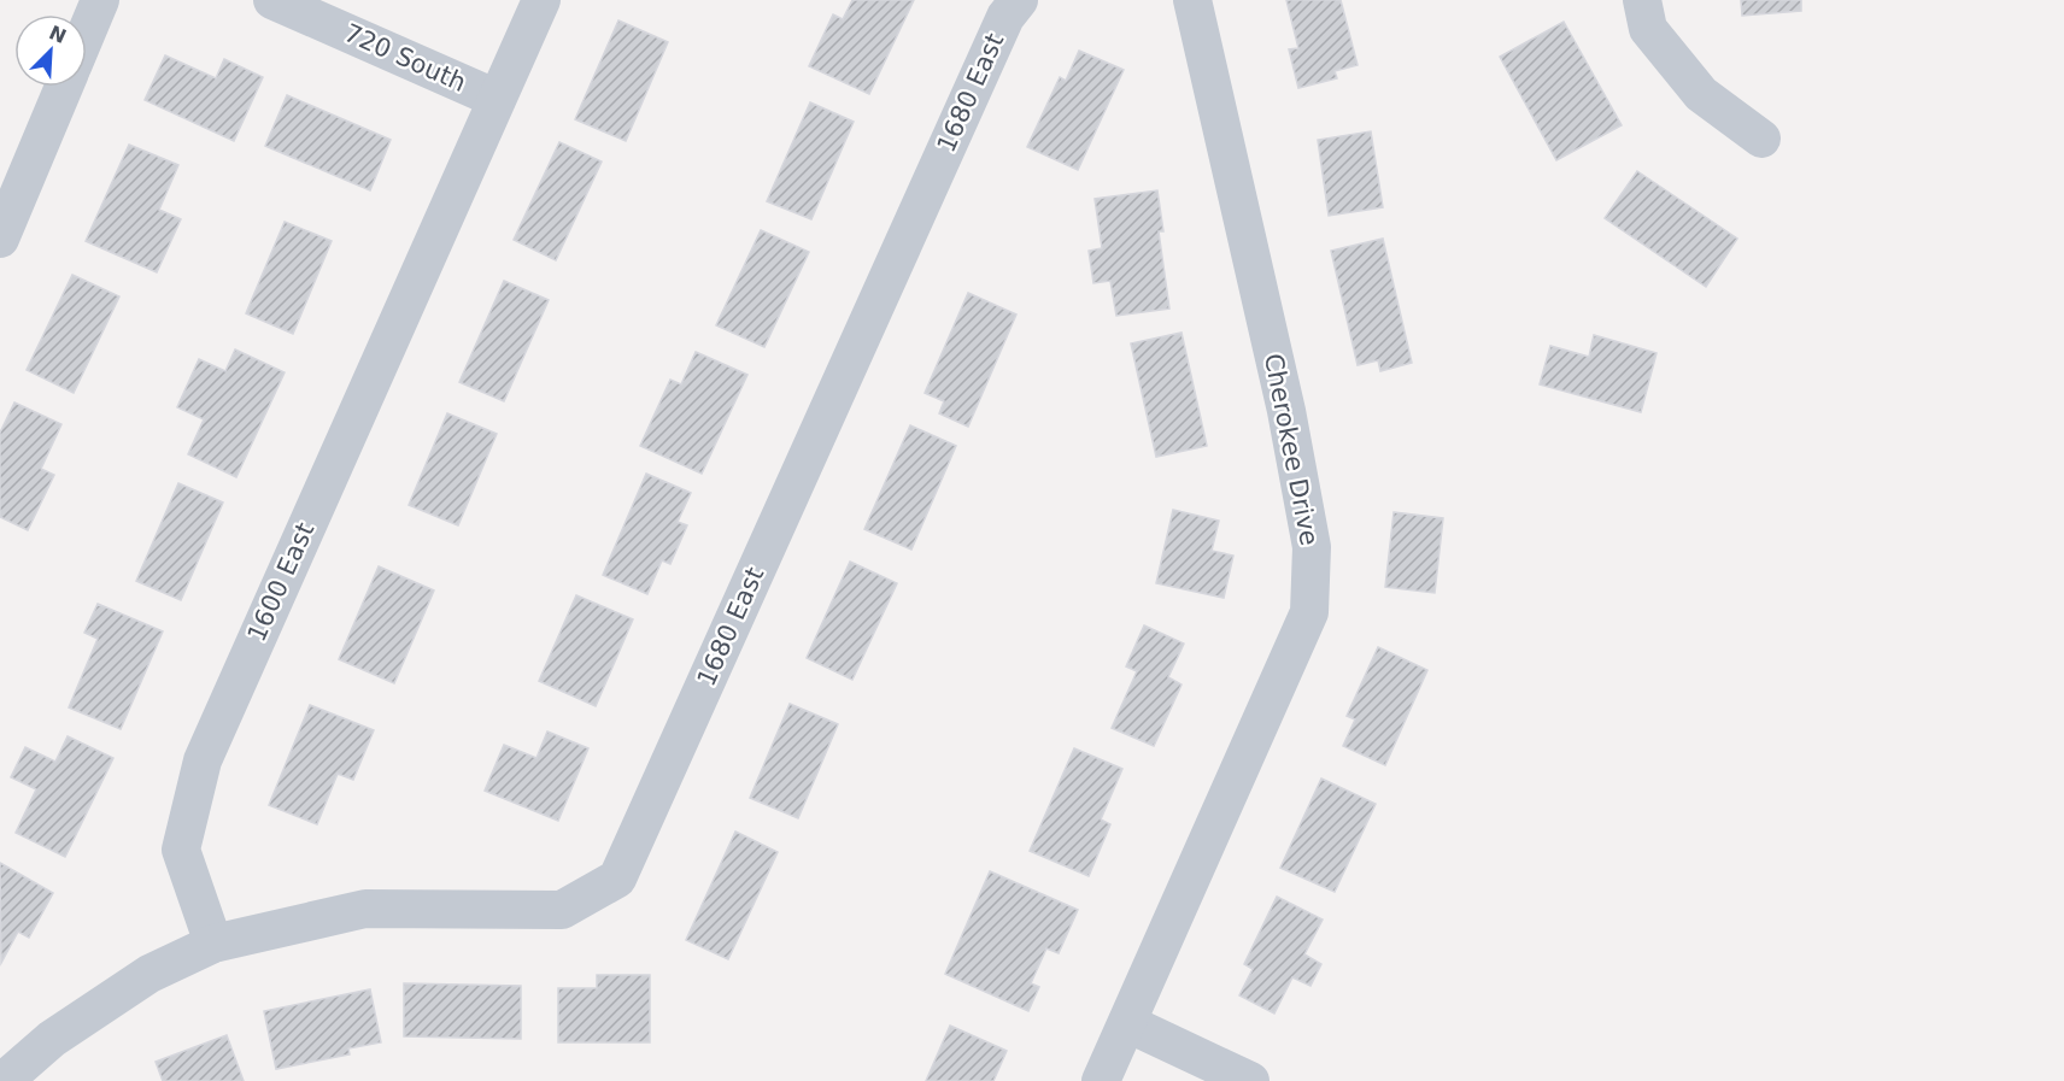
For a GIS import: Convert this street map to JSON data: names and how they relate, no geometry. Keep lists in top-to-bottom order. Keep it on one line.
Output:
{"streets":{"street":["720 South","1680 East","Cherokee Drive","1600 East"]},"crossings":[["720 South","1600 East"],["1680 East","1600 East"]],"north":"top right"}
